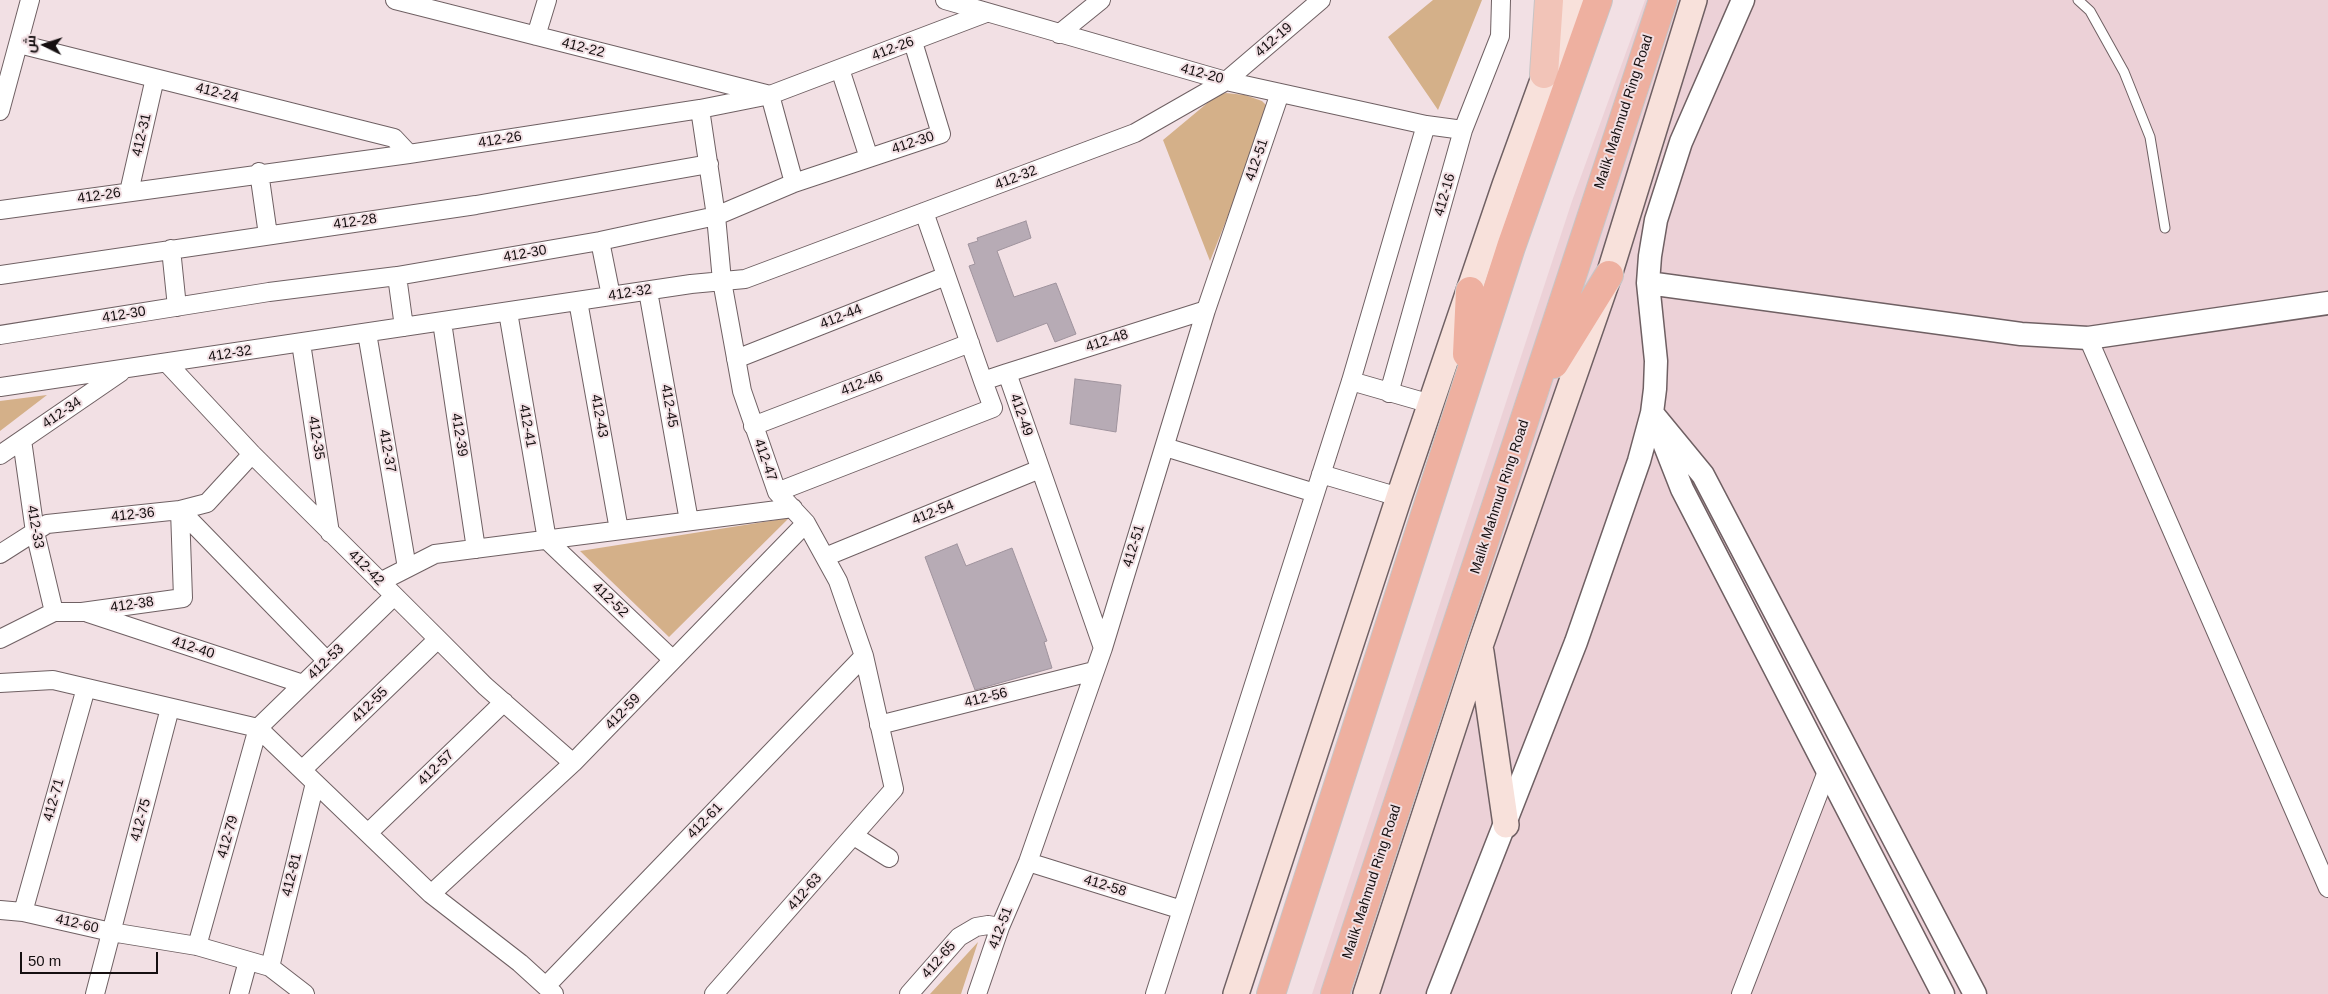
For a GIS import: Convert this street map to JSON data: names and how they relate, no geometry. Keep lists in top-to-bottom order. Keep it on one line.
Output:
{"streets":{"highway":["Malik Mahmud Ring Road"],"street":["412-19","412-22","412-26","412-20","412-24","412-31","412-30","412-51","412-32","412-16","412-28","412-44","412-48","412-46","412-45","412-34","412-49","412-43","412-41","412-39","412-35","412-37","412-47","412-54","412-36","412-33","412-42","412-52","412-38","412-40","412-53","412-56","412-55","412-59","412-57","412-71","412-75","412-61","412-79","412-81","412-58","412-63","412-60","412-65"]},"crossings":[["412-19","412-20"],["412-19","412-32"],["412-22","412-26"],["412-26","412-20"],["412-26","412-24"],["412-26","412-31"],["412-26","412-30"],["412-26","412-47"],["412-20","412-51"],["412-20","412-32"],["412-20","412-16"],["412-24","412-31"],["412-30","412-47"],["412-51","412-48"],["412-51","412-49"],["412-51","412-56"],["412-51","412-58"],["412-51","412-65"],["412-32","412-45"],["412-32","412-34"],["412-32","412-43"],["412-32","412-41"],["412-32","412-39"],["412-32","412-35"],["412-32","412-37"],["412-32","412-47"],["412-32","412-42"],["412-28","412-47"],["412-44","412-47"],["412-48","412-49"],["412-46","412-47"],["412-34","412-33"],["412-49","412-54"],["412-41","412-52"],["412-35","412-42"],["412-47","412-54"],["412-47","412-56"],["412-47","412-59"],["412-47","412-61"],["412-47","412-63"],["412-36","412-33"],["412-36","412-42"],["412-36","412-38"],["412-33","412-38"],["412-42","412-53"],["412-42","412-55"],["412-42","412-59"],["412-42","412-57"],["412-52","412-59"],["412-38","412-40"],["412-40","412-53"],["412-53","412-79"],["412-71","412-60"],["412-75","412-60"],["412-79","412-60"],["412-81","412-60"]],"scale_bar":"50 m","north":"left"}
